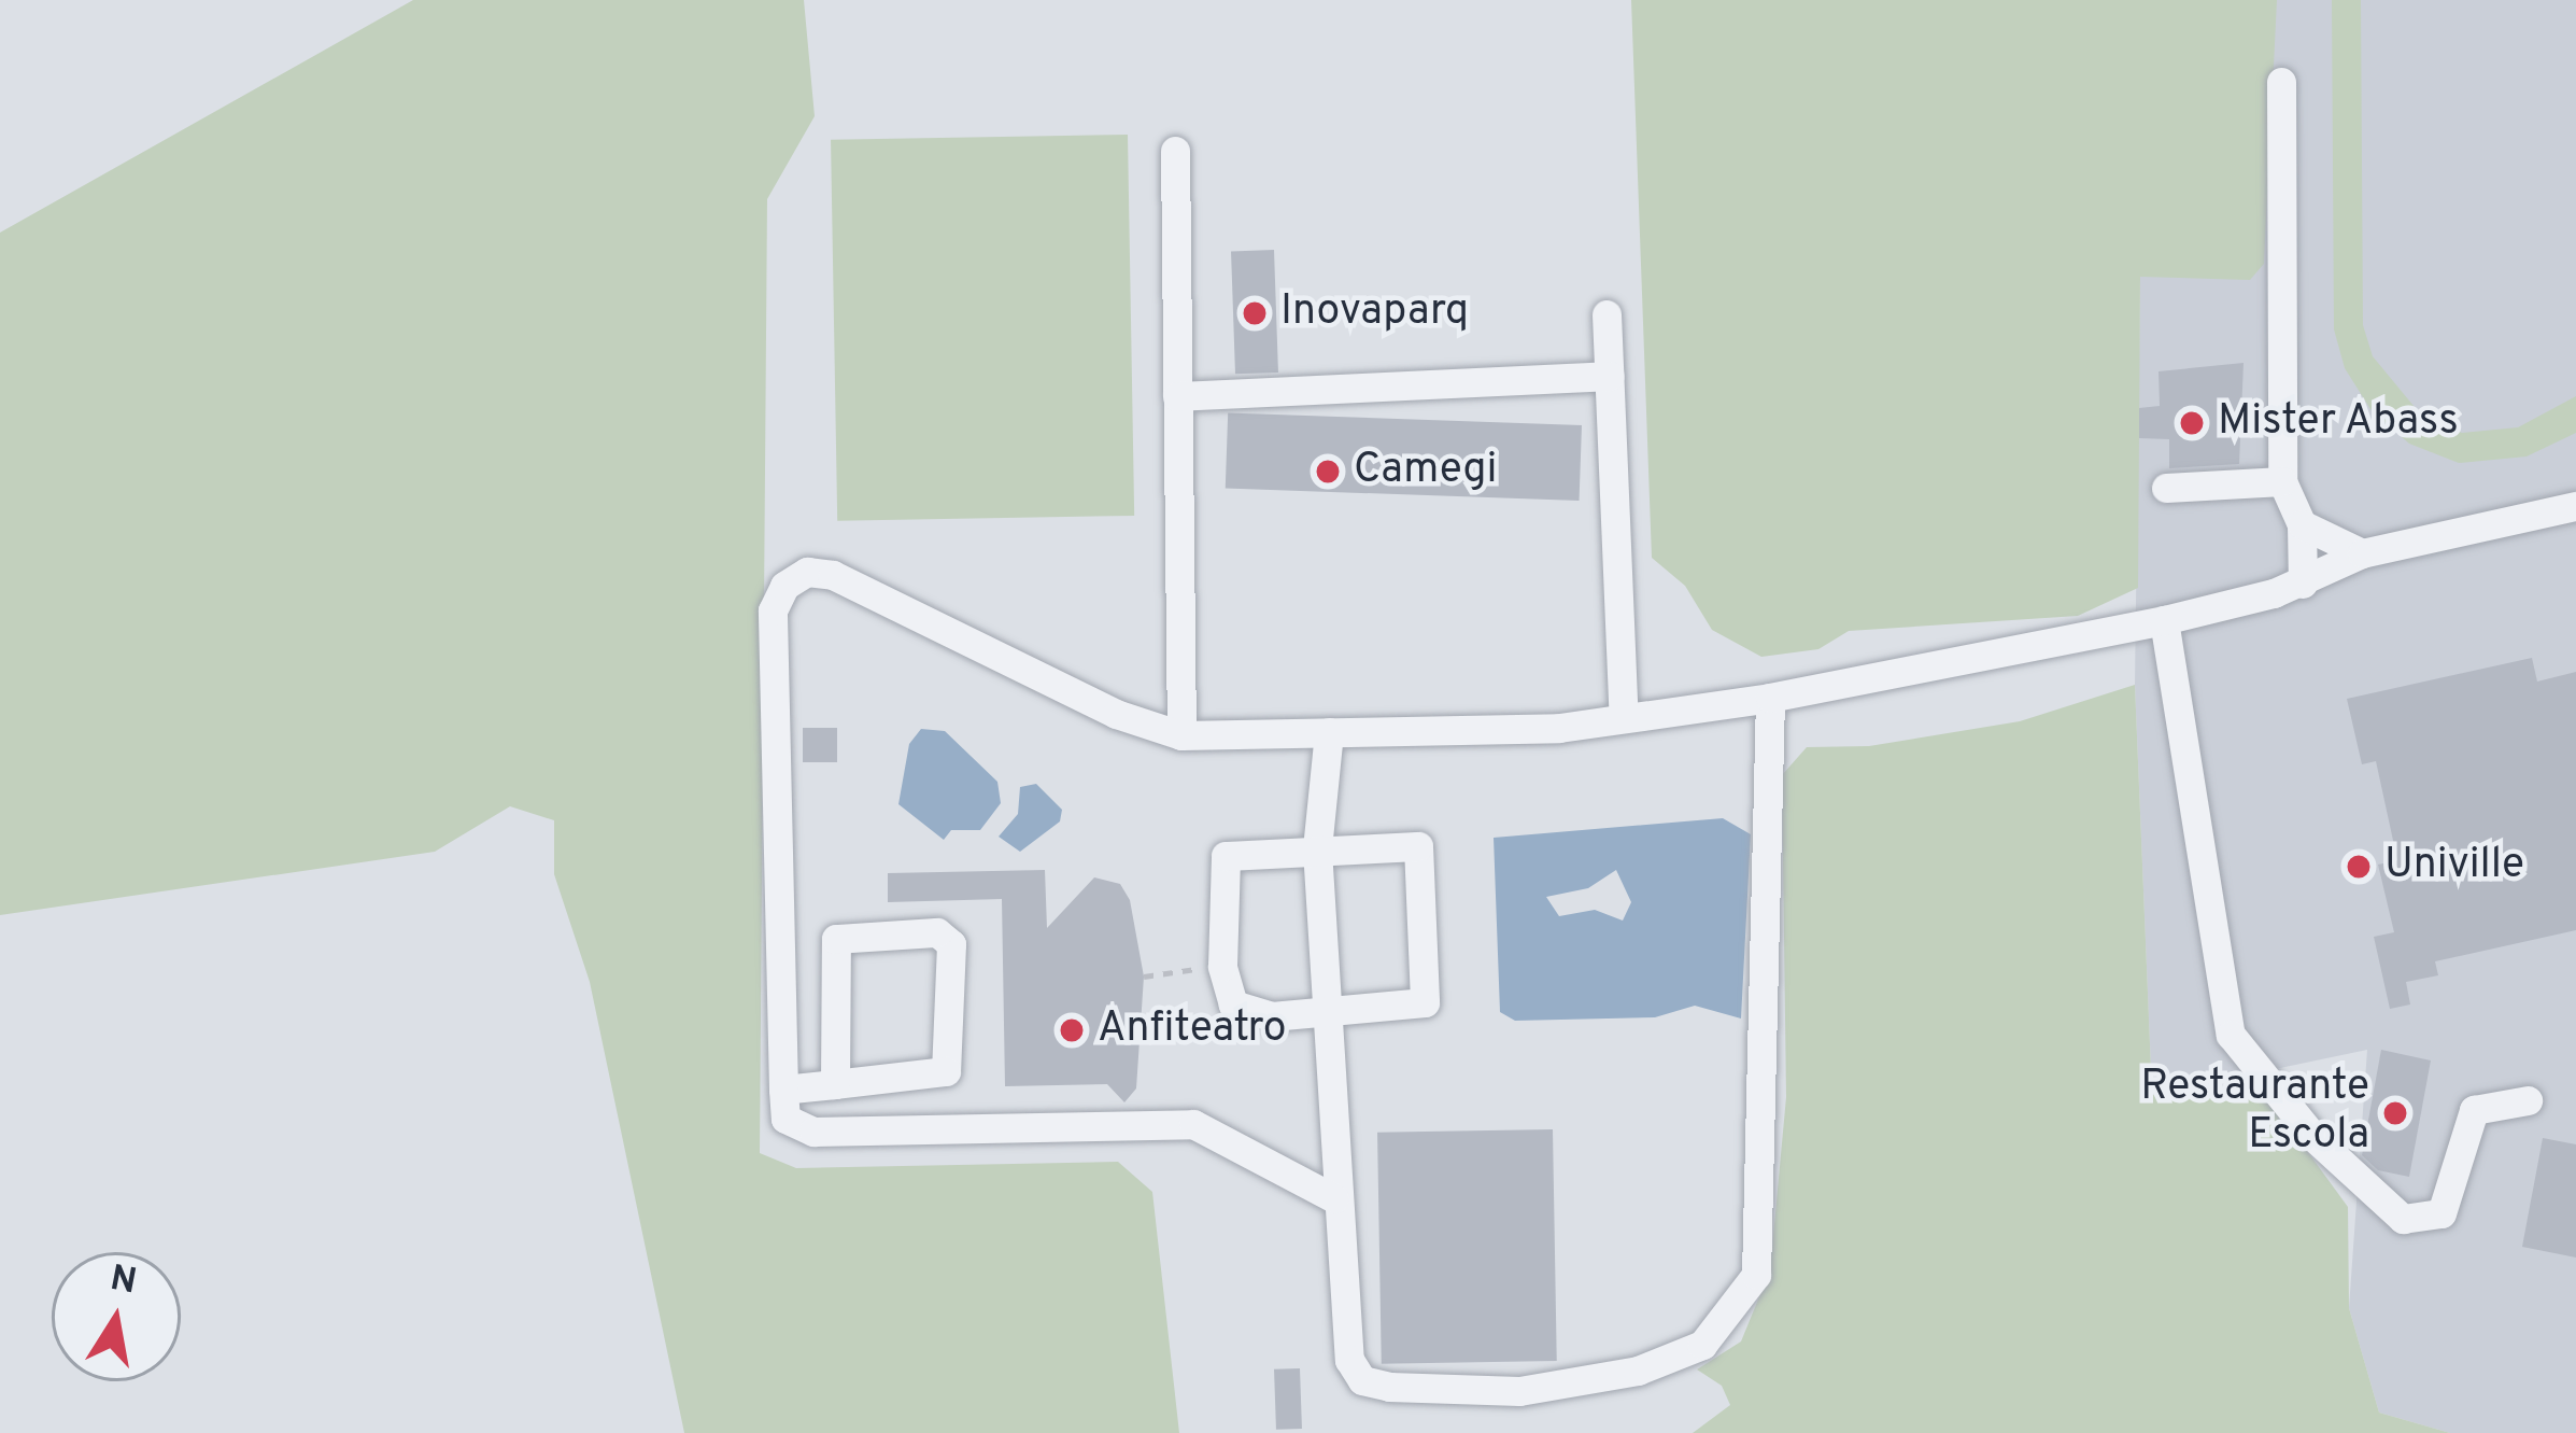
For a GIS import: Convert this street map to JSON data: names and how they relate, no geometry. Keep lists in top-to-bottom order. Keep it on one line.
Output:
{"places":["Inovaparq","Mister Abass","Camegi","Univille","Anfiteatro","Restaurante Escola"],"north":"top"}
